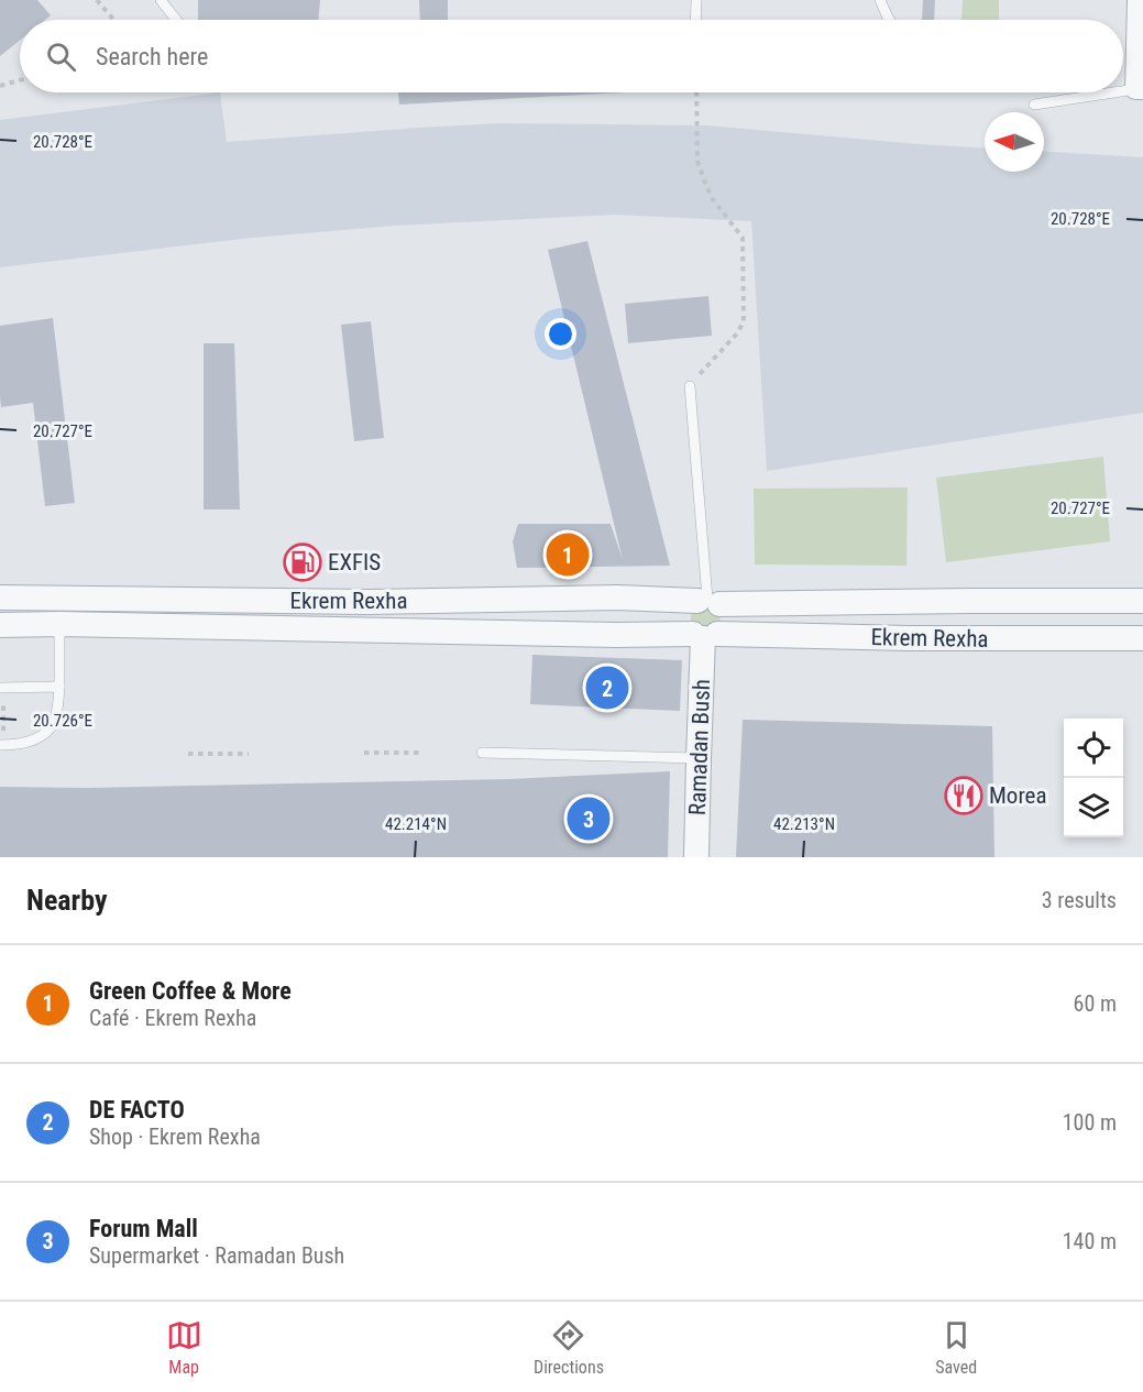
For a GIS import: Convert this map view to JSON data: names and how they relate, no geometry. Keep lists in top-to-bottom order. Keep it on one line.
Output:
{"streets":{"street":["Ekrem Rexha","Ramadan Bush"]},"crossings":[["Ekrem Rexha","Ramadan Bush"]],"places":{"fuel station":["EXFIS"],"restaurant":["Morea"]},"north":"left","page":{"search":"Search here","pins":["1","2","3"],"heading":["Nearby","3 results"],"list":[{"mark":"1","name":"Green Coffee & More","note":"Café · Ekrem Rexha","value":"60 m"},{"mark":"2","name":"DE FACTO","note":"Shop · Ekrem Rexha","value":"100 m"},{"mark":"3","name":"Forum Mall","note":"Supermarket · Ramadan Bush","value":"140 m"}],"nav":["Map","Directions","Saved"]},"coordinates":["20.728°E","20.727°E","20.726°E","42.214°N","42.213°N"]}
